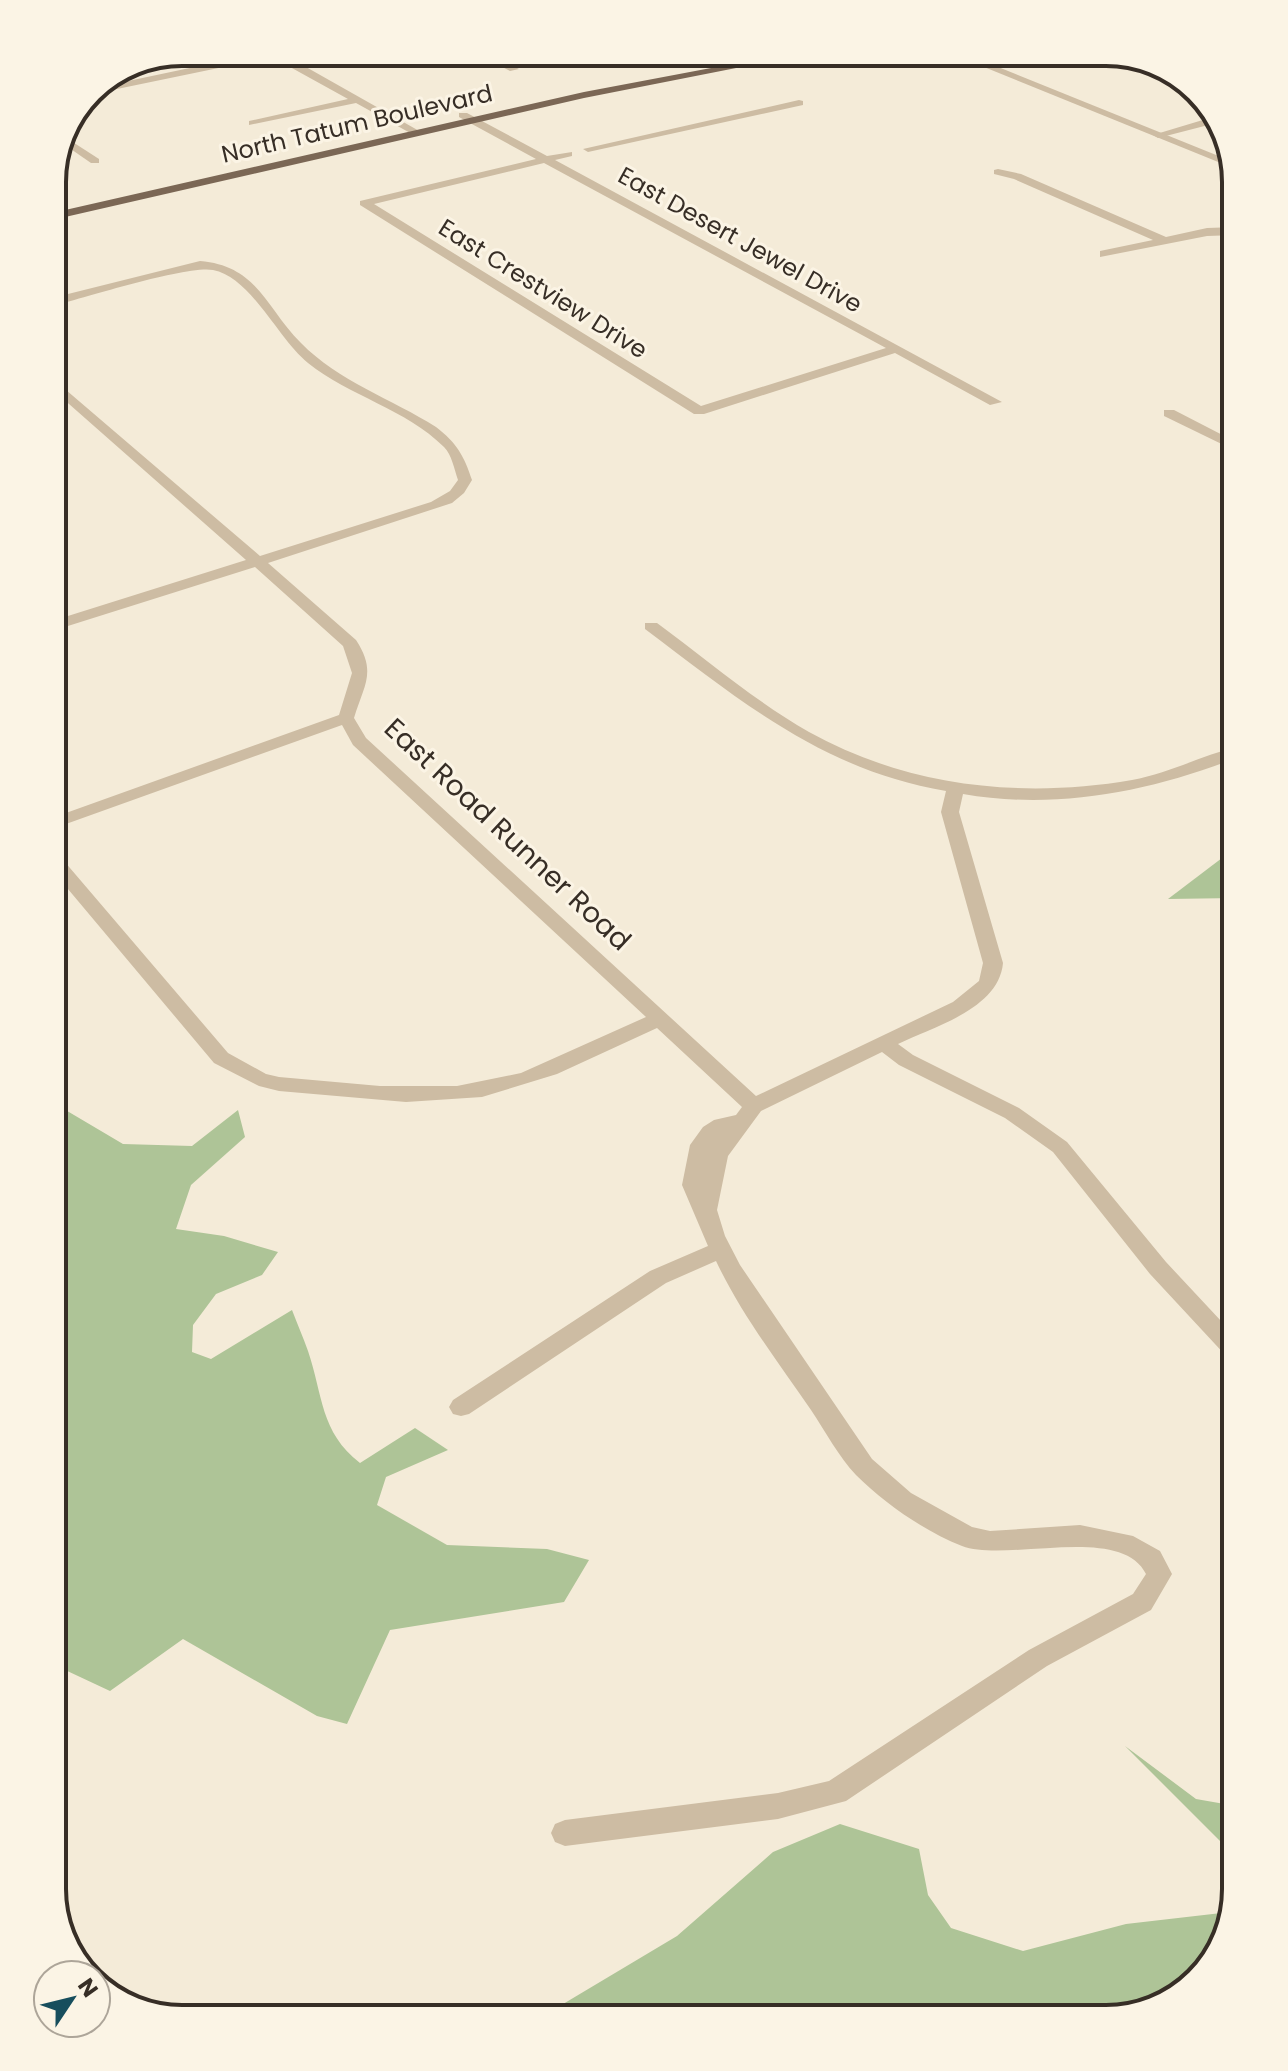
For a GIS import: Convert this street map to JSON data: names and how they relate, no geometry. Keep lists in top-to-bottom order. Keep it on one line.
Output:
{"streets":{"main road":["North Tatum Boulevard"],"street":["East Desert Jewel Drive","East Crestview Drive","East Road Runner Road"]},"crossings":[["North Tatum Boulevard","East Desert Jewel Drive"],["East Desert Jewel Drive","East Crestview Drive"]],"north":"top right"}
